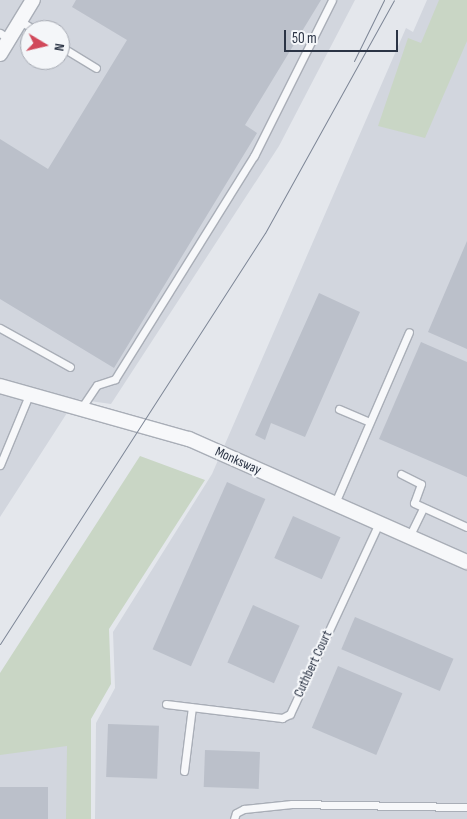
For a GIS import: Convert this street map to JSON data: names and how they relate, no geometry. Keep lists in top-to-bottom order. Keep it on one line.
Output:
{"streets":{"street":["Monksway"],"lane":["Cuthbert Court"]},"crossings":[["Monksway","Cuthbert Court"]],"scale_bar":"50 m","north":"right"}
